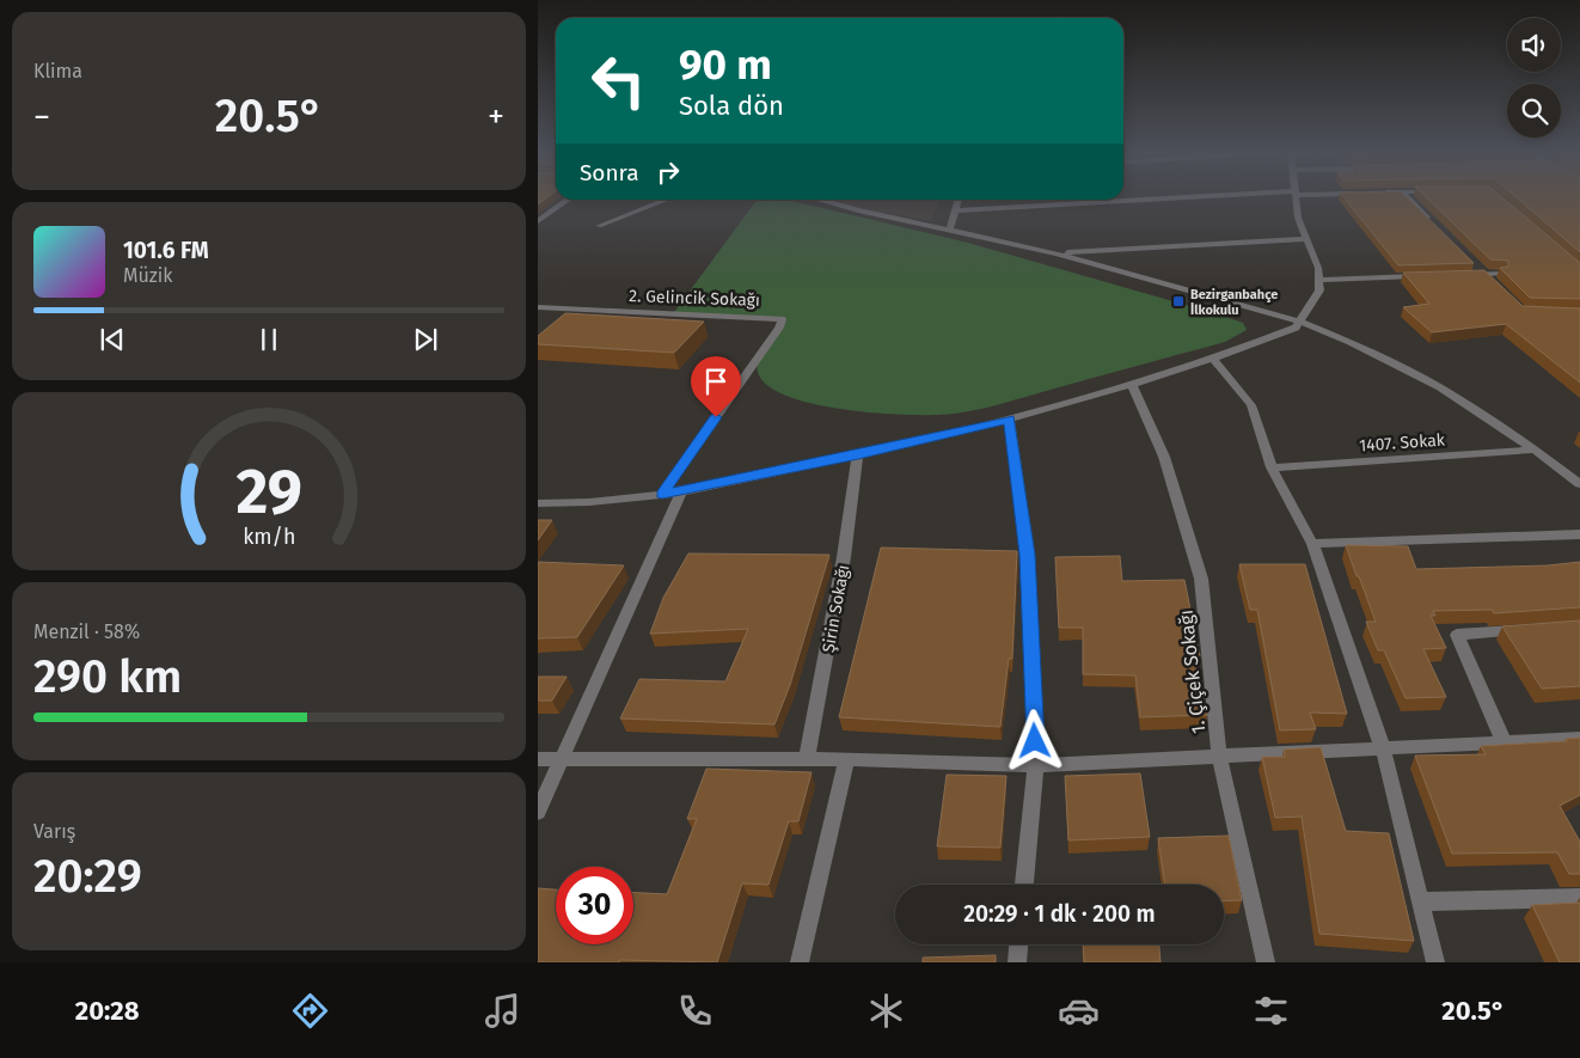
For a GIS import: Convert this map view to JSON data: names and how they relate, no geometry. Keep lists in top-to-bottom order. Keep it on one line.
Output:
{"streets":{"street":["2. Gelincik Sokağı","1407. Sokak","Şirin Sokağı","1. Çiçek Sokağı"]},"places":{"transit":["Bezirganbahçe İlkokulu"]},"page":{"tile":["Klima",["Menzil · 58%","290 km"],["Varış","20:29"]],"turn":["90 m","Sola dön"],"heat":["−","20.5°","+"],"then":"Sonra","song":["101.6 FM","Müzik"],"limit":"30","trip":"20:29 · 1 dk · 200 m","tabs":["20:28","20.5°"],"gauge":["29","km/h"]}}
